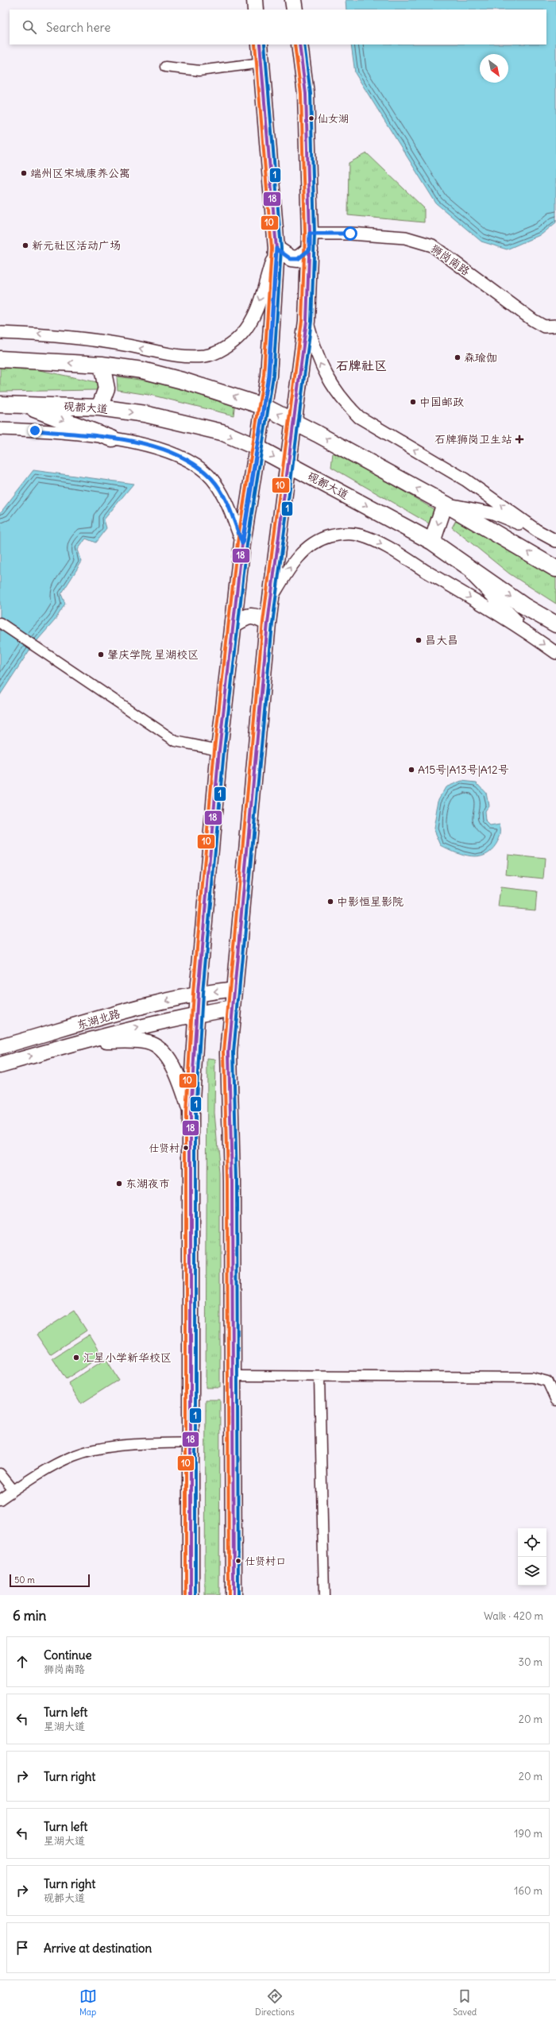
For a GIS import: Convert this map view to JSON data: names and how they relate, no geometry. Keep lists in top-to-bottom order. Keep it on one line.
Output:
{"streets":{"main road":["砚都大道","东湖北路"],"street":["狮岗南路"]},"districts":["石牌社区"],"places":{"other":["仙女湖","端州区宋城康养公寓","新元社区活动广场","森瑜伽","中国邮政","昌大昌","肇庆学院 星湖校区","A15号|A13号|A12号","中影恒星影院","仕贤村","东湖夜市","汇星小学新华校区","仕贤村口"],"health":["石牌狮岗卫生站"]},"lines":["transit line 18","transit line 1","transit line 10"],"scale_bar":"50 m","north":"bottom right","page":{"search":"Search here","scale":"50 m","heading":["6 min","Walk · 420 m"],"list":[["Continue","狮岗南路","30 m"],["Turn left","星湖大道","20 m"],["Turn right","20 m"],["Turn left","星湖大道","190 m"],["Turn right","砚都大道","160 m"],"Arrive at destination"],"nav":["Map","Directions","Saved"]}}
